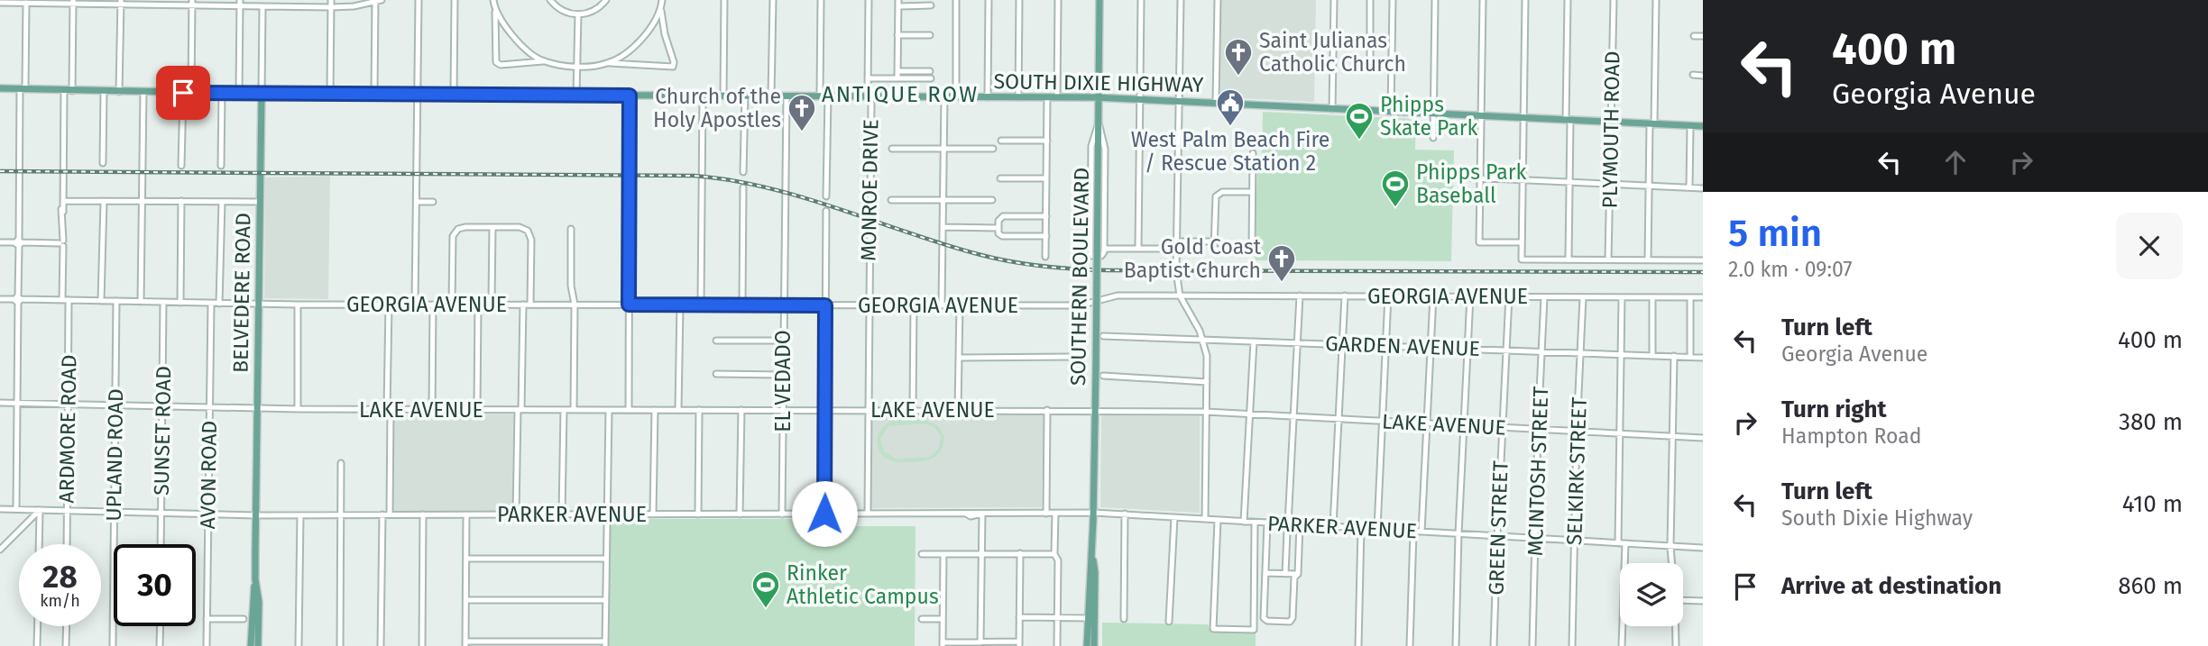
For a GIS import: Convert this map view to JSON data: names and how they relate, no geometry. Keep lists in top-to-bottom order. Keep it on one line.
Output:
{"streets":{"main road":["SOUTH DIXIE HIGHWAY","SOUTHERN BOULEVARD","BELVEDERE ROAD"],"street":["PLYMOUTH ROAD","MONROE DRIVE","GEORGIA AVENUE","GARDEN AVENUE","EL VEDADO","LAKE AVENUE","ARDMORE ROAD","SUNSET ROAD","UPLAND ROAD","MCINTOSH STREET","SELKIRK STREET","AVON ROAD","PARKER AVENUE","GREEN STREET"]},"crossings":[["SOUTH DIXIE HIGHWAY","PLYMOUTH ROAD"],["SOUTH DIXIE HIGHWAY","MONROE DRIVE"],["SOUTH DIXIE HIGHWAY","SOUTHERN BOULEVARD"],["SOUTH DIXIE HIGHWAY","BELVEDERE ROAD"],["SOUTH DIXIE HIGHWAY","EL VEDADO"],["MONROE DRIVE","GEORGIA AVENUE"],["MONROE DRIVE","LAKE AVENUE"],["MONROE DRIVE","PARKER AVENUE"],["SOUTHERN BOULEVARD","LAKE AVENUE"],["SOUTHERN BOULEVARD","PARKER AVENUE"],["BELVEDERE ROAD","GEORGIA AVENUE"],["BELVEDERE ROAD","LAKE AVENUE"],["BELVEDERE ROAD","PARKER AVENUE"],["GEORGIA AVENUE","EL VEDADO"],["GEORGIA AVENUE","ARDMORE ROAD"],["GEORGIA AVENUE","SUNSET ROAD"],["GEORGIA AVENUE","UPLAND ROAD"],["GEORGIA AVENUE","MCINTOSH STREET"],["GEORGIA AVENUE","SELKIRK STREET"],["GEORGIA AVENUE","AVON ROAD"],["GEORGIA AVENUE","GREEN STREET"],["GARDEN AVENUE","MCINTOSH STREET"],["GARDEN AVENUE","SELKIRK STREET"],["GARDEN AVENUE","GREEN STREET"],["EL VEDADO","LAKE AVENUE"],["EL VEDADO","PARKER AVENUE"],["LAKE AVENUE","ARDMORE ROAD"],["LAKE AVENUE","SUNSET ROAD"],["LAKE AVENUE","UPLAND ROAD"],["LAKE AVENUE","MCINTOSH STREET"],["LAKE AVENUE","SELKIRK STREET"],["LAKE AVENUE","AVON ROAD"],["LAKE AVENUE","GREEN STREET"],["ARDMORE ROAD","PARKER AVENUE"],["SUNSET ROAD","PARKER AVENUE"],["UPLAND ROAD","PARKER AVENUE"],["MCINTOSH STREET","PARKER AVENUE"],["SELKIRK STREET","PARKER AVENUE"],["AVON ROAD","PARKER AVENUE"],["PARKER AVENUE","GREEN STREET"]],"districts":["ANTIQUE ROW"],"places":{"church":["Saint Julianas Catholic Church","Church of the Holy Apostles","Gold Coast Baptist Church"],"public building":["West Palm Beach Fire / Rescue Station 2"],"sports":["Phipps Skate Park","Phipps Park Baseball","Rinker Athletic Campus"]},"page":{"turn":["400 m","Georgia Avenue"],"heading":["5 min","2.0 km · 09:07"],"list":[{"name":"Turn left","note":"Georgia Avenue","value":"400 m"},{"name":"Turn right","note":"Hampton Road","value":"380 m"},{"name":"Turn left","note":"South Dixie Highway","value":"410 m"},{"name":"Arrive at destination","value":"860 m"}],"speed":"28 km/h","limit":"30"}}
